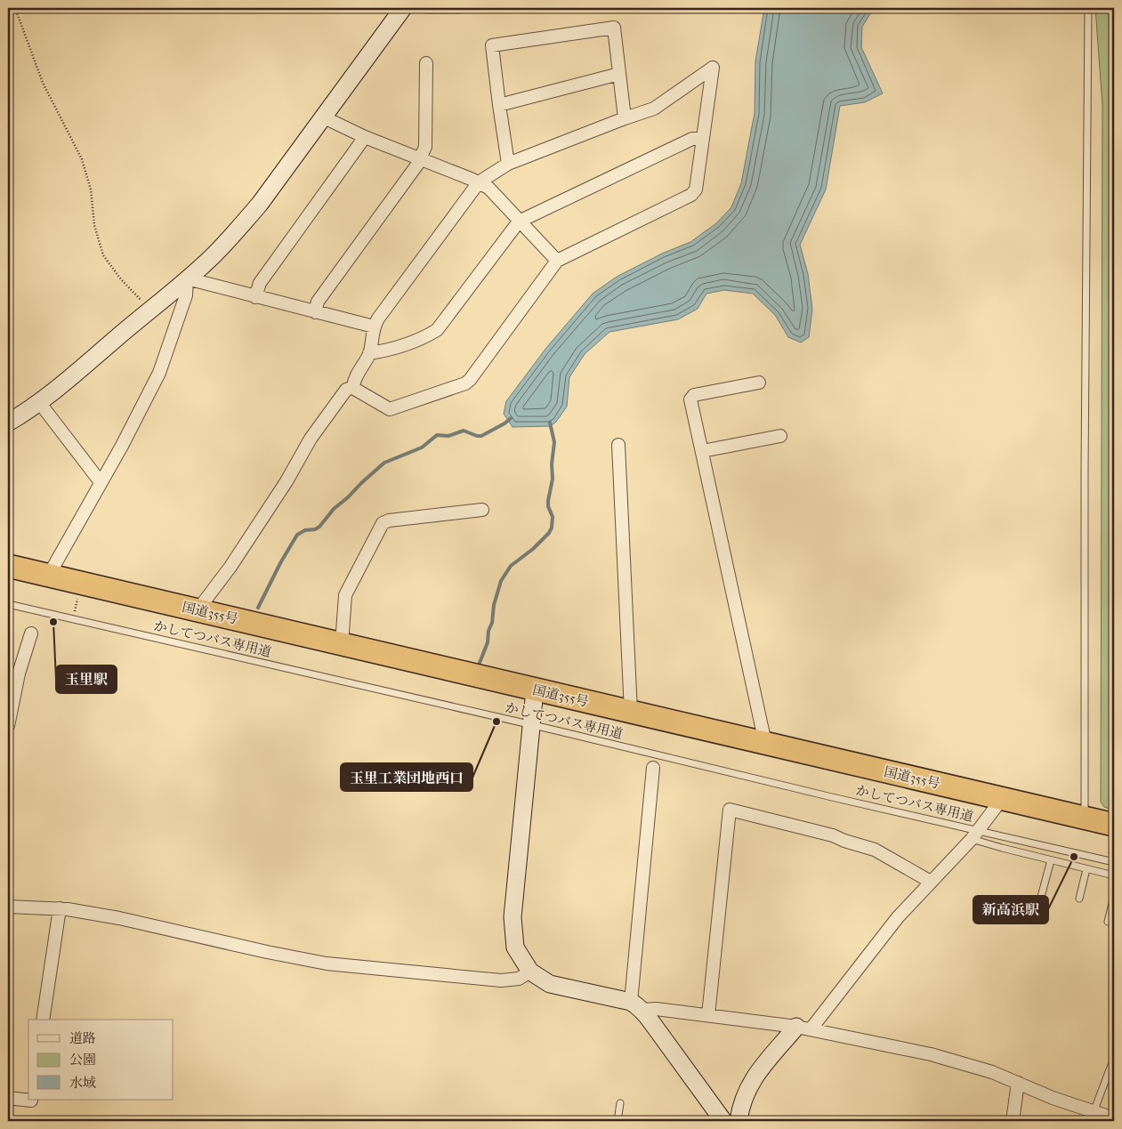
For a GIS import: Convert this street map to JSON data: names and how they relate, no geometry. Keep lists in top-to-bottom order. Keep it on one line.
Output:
{"streets":{"highway":["国道355号"],"lane":["かしてつバス専用道"]},"places":["玉里駅","玉里工業団地西口","新高浜駅"],"legend":["道路","公園","水域"]}
